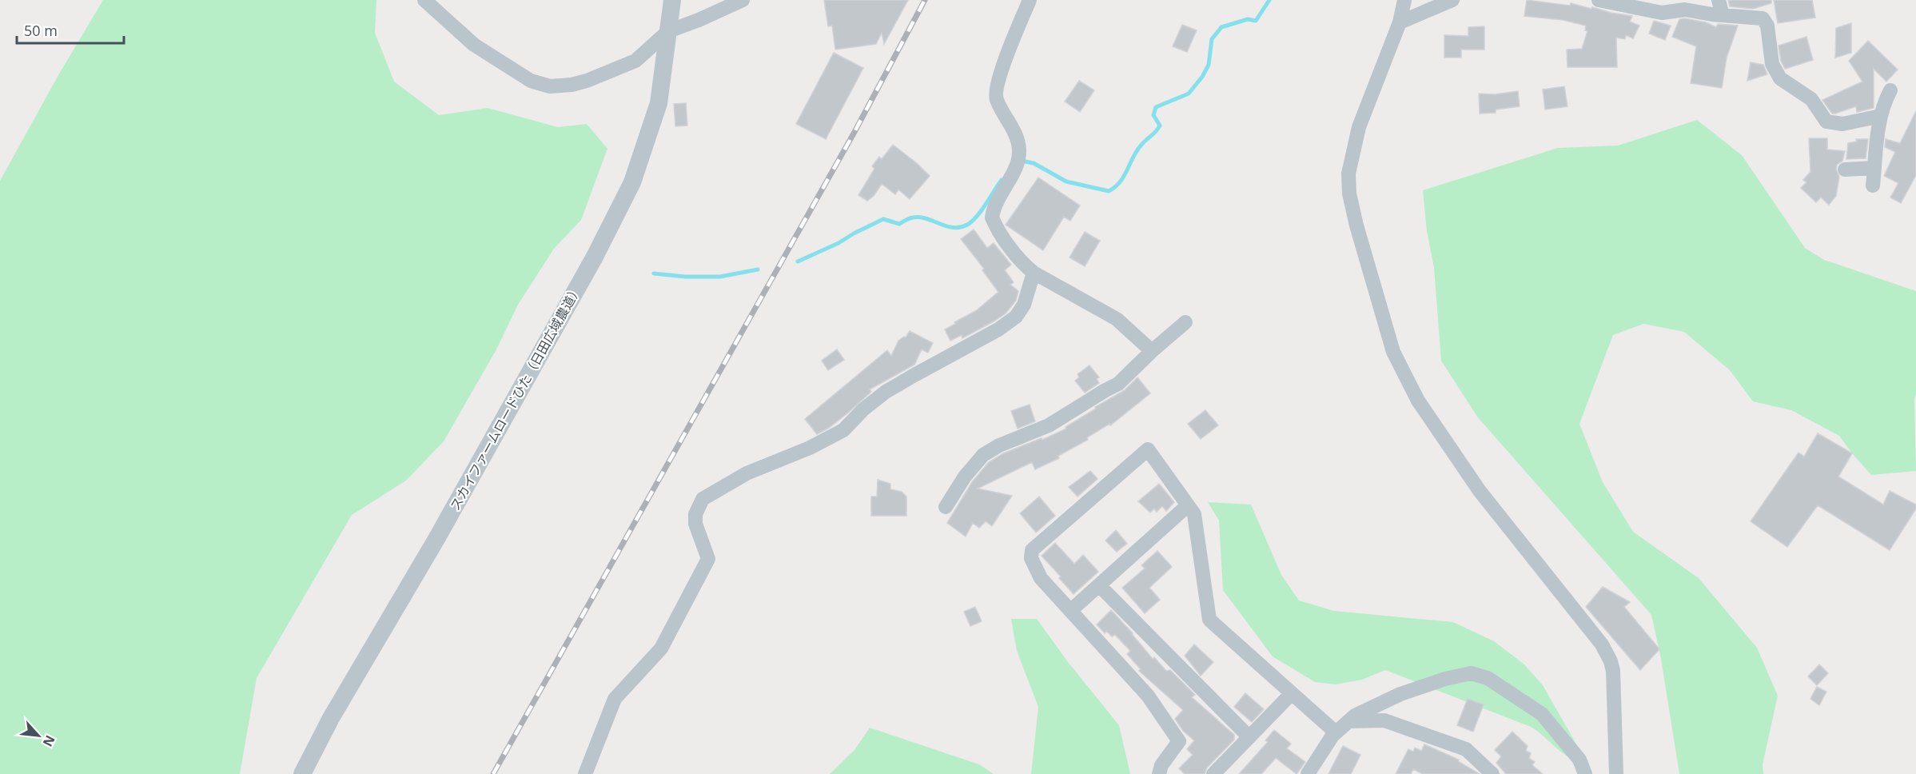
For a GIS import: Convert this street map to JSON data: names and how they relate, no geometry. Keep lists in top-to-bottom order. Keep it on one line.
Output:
{"streets":{"street":["スカイファームロードひた（日田広域農道）"]},"scale_bar":"50 m","north":"bottom right"}
